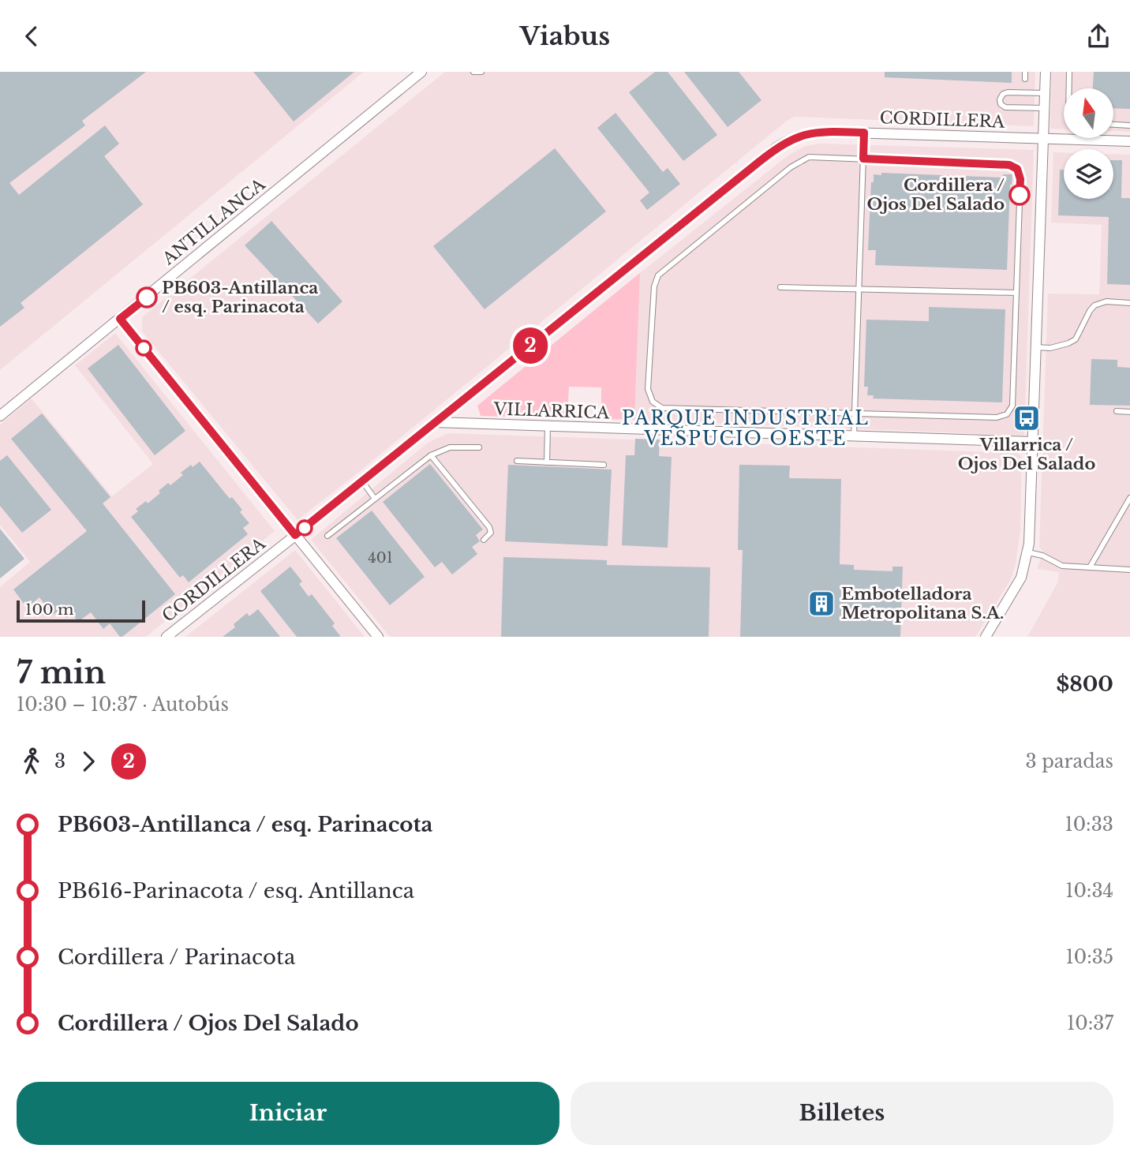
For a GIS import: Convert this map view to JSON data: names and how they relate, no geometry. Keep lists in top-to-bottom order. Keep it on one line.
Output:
{"streets":{"street":["CORDILLERA","ANTILLANCA","VILLARRICA"]},"crossings":[["CORDILLERA","VILLARRICA"]],"districts":["PARQUE INDUSTRIAL VESPUCIO OESTE"],"places":{"other":["Cordillera / Ojos Del Salado","PB603-Antillanca / esq. Parinacota"],"bus stop":["Villarrica / Ojos Del Salado"],"building":["Embotelladora Metropolitana S.A."]},"lines":["bus line 2"],"house_numbers":["401"],"scale_bar":"100 m","north":"top","page":{"header":"Viabus","on_map":"2","scale":"100 m","heading":["7 min","10:30 – 10:37 · Autobús","$800"],"legs":["3","2","3 paradas"],"list":[{"name":"PB603-Antillanca / esq. Parinacota","value":"10:33"},{"name":"PB616-Parinacota / esq. Antillanca","value":"10:34"},{"name":"Cordillera / Parinacota","value":"10:35"},{"name":"Cordillera / Ojos Del Salado","value":"10:37"}],"buttons":["Iniciar","Billetes"]}}
